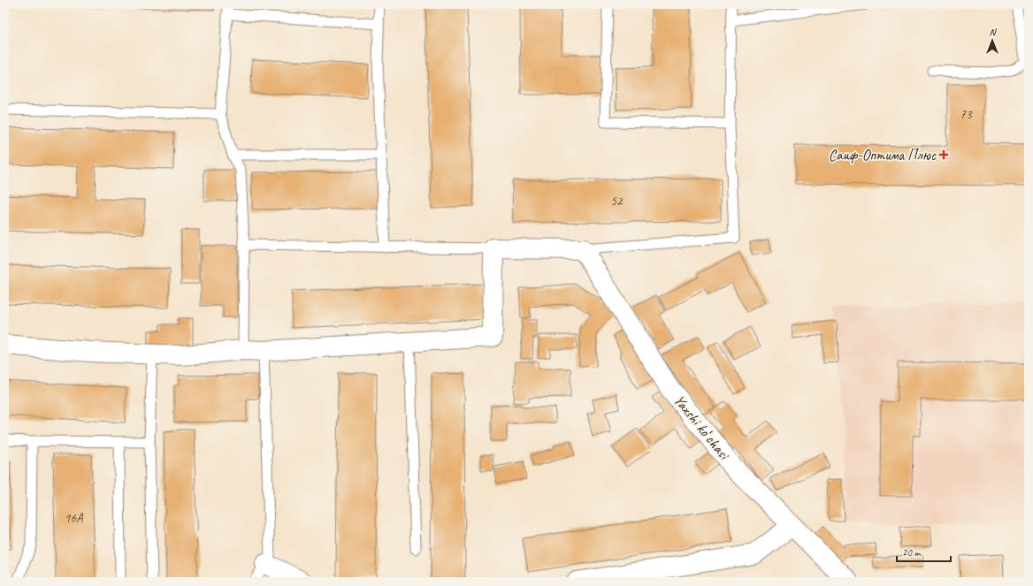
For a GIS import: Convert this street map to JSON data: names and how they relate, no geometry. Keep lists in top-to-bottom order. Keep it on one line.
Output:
{"streets":{"street":["Yaxshi koʻchasi"]},"places":{"health":["Саиф-Оптима Плюс"]},"house_numbers":["73","52","16А"],"scale_bar":"20 m","north":"top"}
